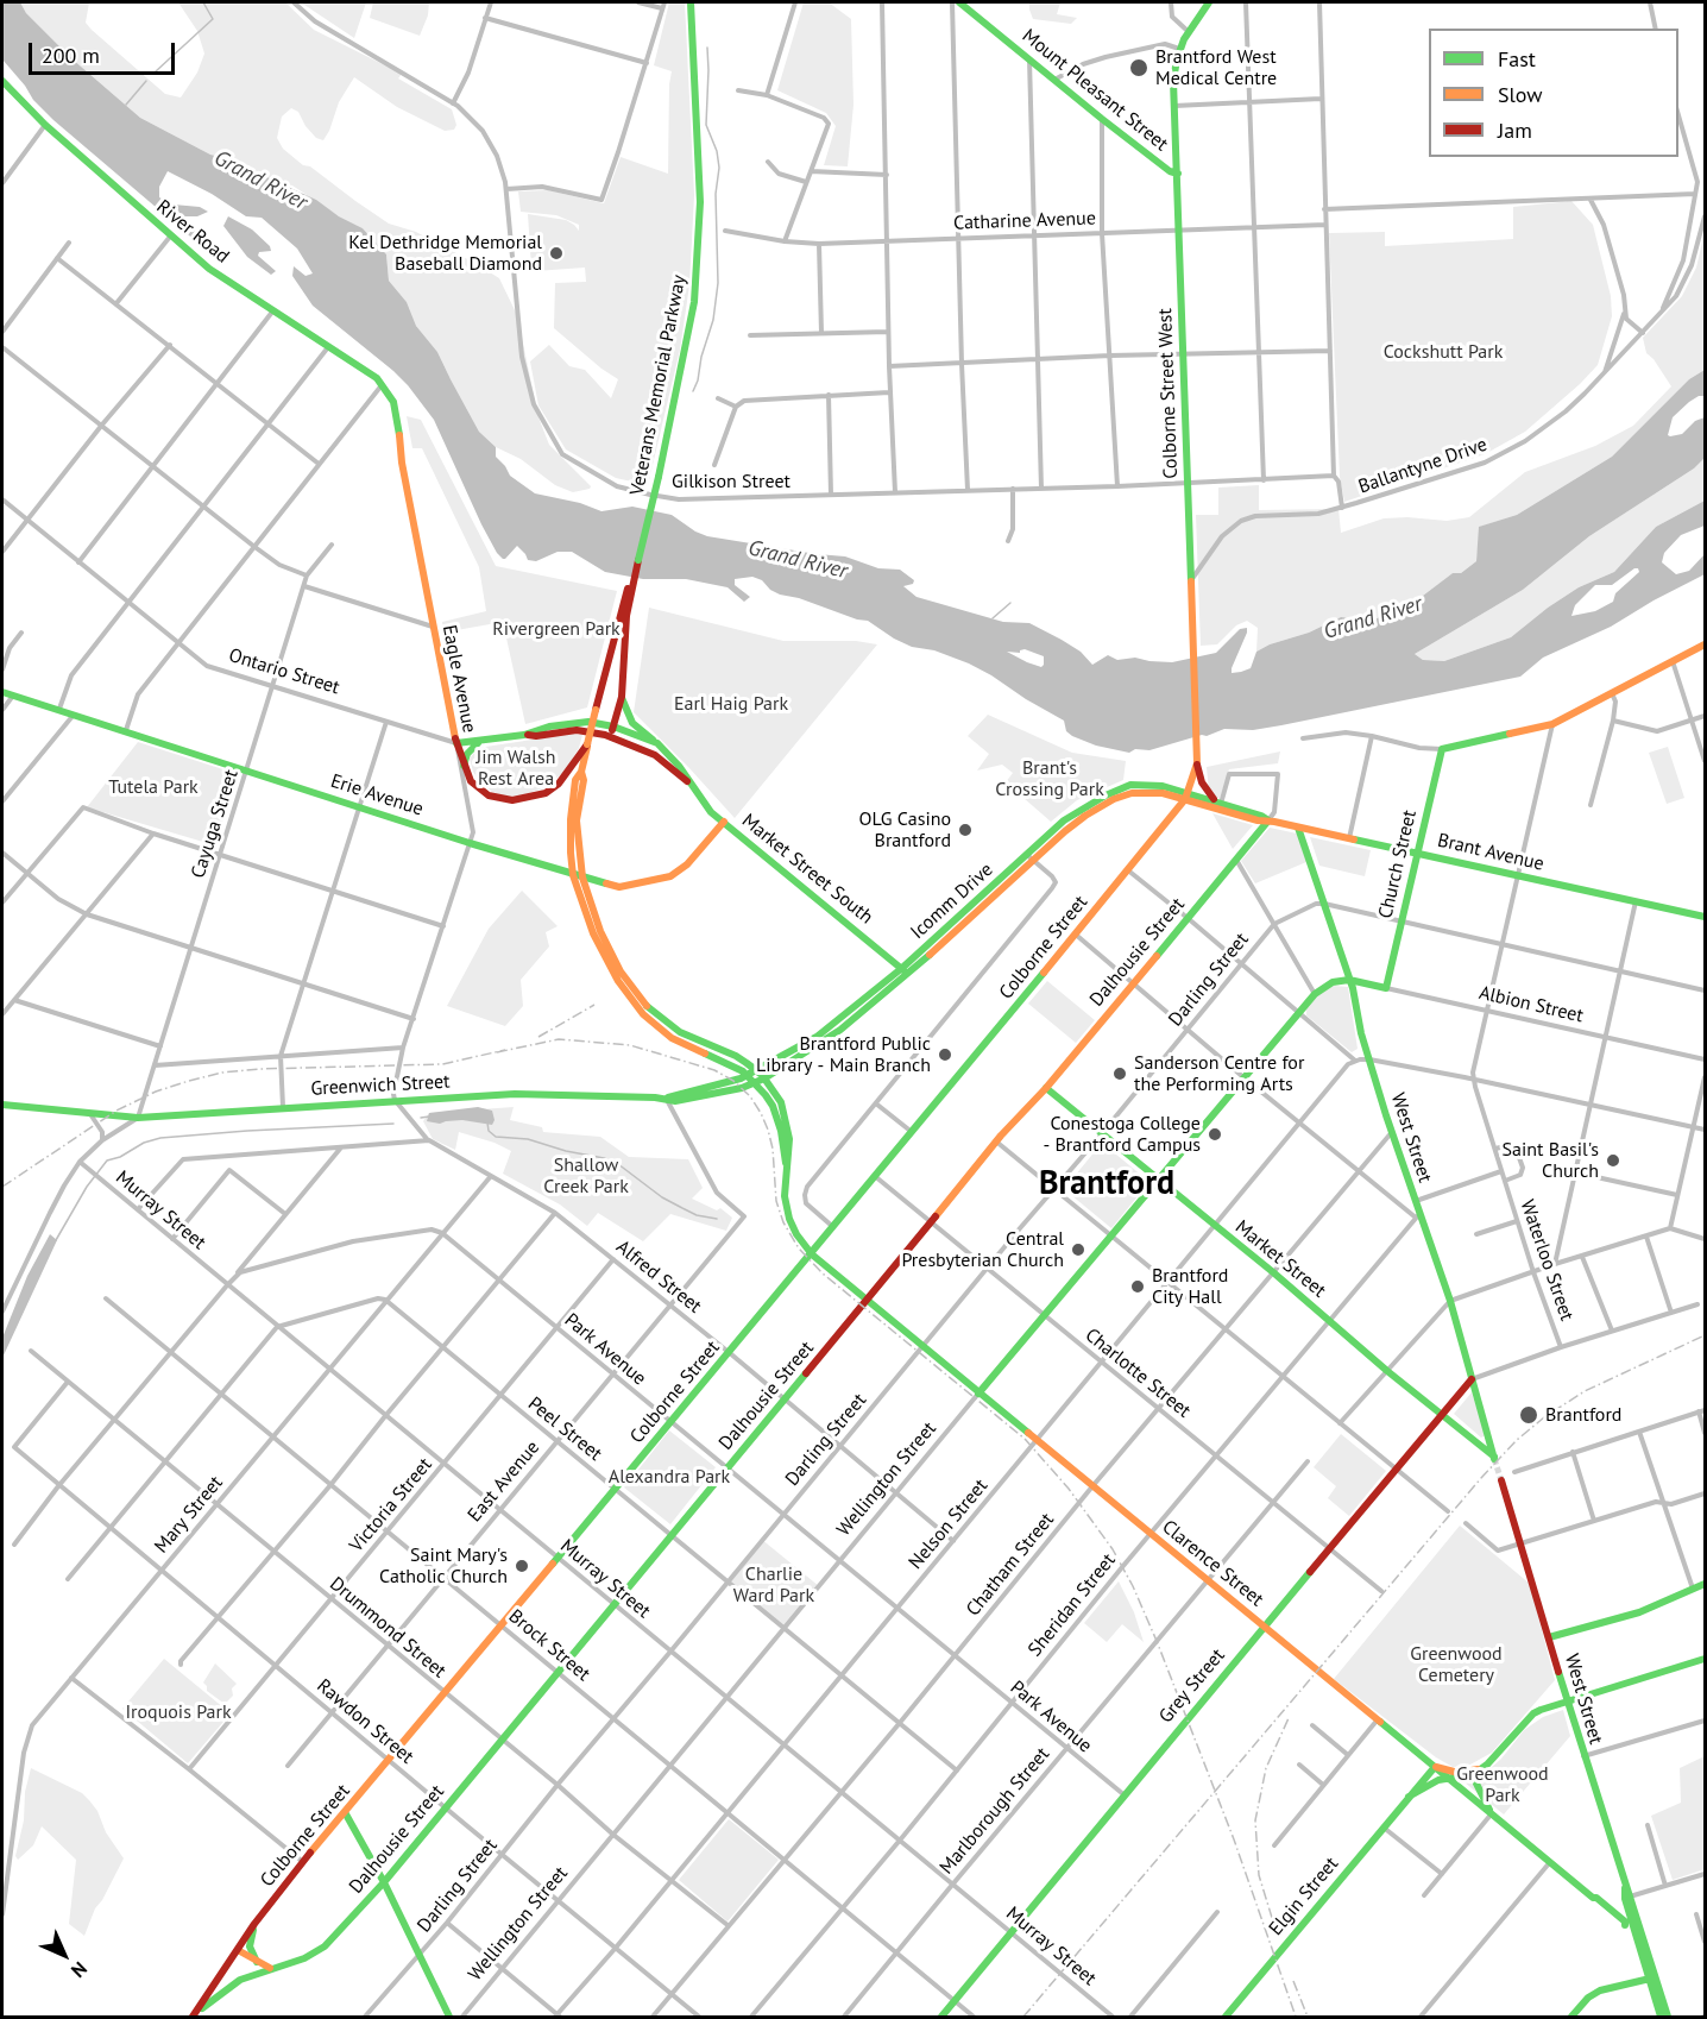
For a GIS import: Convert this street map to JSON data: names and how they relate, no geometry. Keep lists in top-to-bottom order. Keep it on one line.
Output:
{"streets":{"main road":["Mount Pleasant Street","River Road","Veterans Memorial Parkway","Colborne Street West","Ontario Street","Eagle Avenue","Erie Avenue","Brant Avenue","Church Street","Market Street South","Icomm Drive","Colborne Street","Dalhousie Street","Albion Street","Greenwich Street","West Street","Market Street","Wellington Street","Clarence Street","Grey Street","Elgin Street"],"street":["Catharine Avenue","Ballantyne Drive","Gilkison Street","Cayuga Street","Darling Street","Murray Street","Waterloo Street","Alfred Street","Park Avenue","Charlotte Street","Peel Street","East Avenue","Victoria Street","Mary Street","Nelson Street","Chatham Street","Sheridan Street","Drummond Street","Brock Street","Rawdon Street","Marlborough Street"]},"crossings":[["Mount Pleasant Street","Colborne Street West"],["Catharine Avenue","Colborne Street West"],["River Road","Eagle Avenue"],["Veterans Memorial Parkway","Erie Avenue"],["Veterans Memorial Parkway","Icomm Drive"],["Veterans Memorial Parkway","Greenwich Street"],["Veterans Memorial Parkway","Clarence Street"],["Colborne Street West","Ballantyne Drive"],["Colborne Street West","Gilkison Street"],["Colborne Street West","Brant Avenue"],["Colborne Street West","Icomm Drive"],["Colborne Street West","Colborne Street"],["Ontario Street","Eagle Avenue"],["Ontario Street","Cayuga Street"],["Ontario Street","Market Street South"],["Eagle Avenue","Erie Avenue"],["Eagle Avenue","Greenwich Street"],["Eagle Avenue","Alfred Street"],["Erie Avenue","Cayuga Street"],["Erie Avenue","Market Street South"],["Cayuga Street","Greenwich Street"],["Brant Avenue","Church Street"],["Brant Avenue","Icomm Drive"],["Brant Avenue","Colborne Street"],["Brant Avenue","Dalhousie Street"],["Brant Avenue","West Street"],["Brant Avenue","Waterloo Street"],["Church Street","Albion Street"],["Market Street South","Icomm Drive"],["Icomm Drive","Colborne Street"],["Icomm Drive","Greenwich Street"],["Colborne Street","Dalhousie Street"],["Colborne Street","Murray Street"],["Colborne Street","Alfred Street"],["Colborne Street","Park Avenue"],["Colborne Street","Charlotte Street"],["Colborne Street","Peel Street"],["Colborne Street","Clarence Street"],["Colborne Street","Drummond Street"],["Colborne Street","Brock Street"],["Colborne Street","Rawdon Street"],["Dalhousie Street","Murray Street"],["Dalhousie Street","Market Street"],["Dalhousie Street","Alfred Street"],["Dalhousie Street","Park Avenue"],["Dalhousie Street","Charlotte Street"],["Dalhousie Street","Peel Street"],["Dalhousie Street","Clarence Street"],["Dalhousie Street","Drummond Street"],["Dalhousie Street","Brock Street"],["Dalhousie Street","Rawdon Street"],["Darling Street","West Street"],["Darling Street","Murray Street"],["Darling Street","Market Street"],["Darling Street","Alfred Street"],["Darling Street","Park Avenue"],["Darling Street","Charlotte Street"],["Darling Street","Peel Street"],["Darling Street","Clarence Street"],["Darling Street","Drummond Street"],["Darling Street","Brock Street"],["Darling Street","Rawdon Street"],["Albion Street","West Street"],["Albion Street","Waterloo Street"],["Albion Street","Wellington Street"],["Greenwich Street","Murray Street"],["Greenwich Street","Alfred Street"],["Greenwich Street","East Avenue"],["West Street","Market Street"],["West Street","Wellington Street"],["West Street","Clarence Street"],["West Street","Chatham Street"],["West Street","Sheridan Street"],["West Street","Grey Street"],["Murray Street","Wellington Street"],["Murray Street","East Avenue"],["Murray Street","Victoria Street"],["Murray Street","Mary Street"],["Murray Street","Nelson Street"],["Murray Street","Chatham Street"],["Murray Street","Sheridan Street"],["Murray Street","Grey Street"],["Murray Street","Marlborough Street"],["Market Street","Wellington Street"],["Market Street","Nelson Street"],["Market Street","Chatham Street"],["Market Street","Sheridan Street"],["Market Street","Grey Street"],["Alfred Street","Wellington Street"],["Alfred Street","East Avenue"],["Alfred Street","Victoria Street"],["Alfred Street","Mary Street"],["Alfred Street","Nelson Street"],["Park Avenue","Wellington Street"],["Park Avenue","East Avenue"],["Park Avenue","Victoria Street"],["Park Avenue","Mary Street"],["Park Avenue","Nelson Street"],["Park Avenue","Chatham Street"],["Park Avenue","Sheridan Street"],["Park Avenue","Grey Street"],["Park Avenue","Marlborough Street"],["Charlotte Street","Wellington Street"],["Charlotte Street","Nelson Street"],["Charlotte Street","Chatham Street"],["Charlotte Street","Sheridan Street"],["Charlotte Street","Grey Street"],["Charlotte Street","Marlborough Street"],["Peel Street","Wellington Street"],["Peel Street","East Avenue"],["Peel Street","Victoria Street"],["Peel Street","Mary Street"],["Peel Street","Nelson Street"],["Peel Street","Chatham Street"],["Peel Street","Sheridan Street"],["Wellington Street","Clarence Street"],["Wellington Street","Drummond Street"],["Wellington Street","Brock Street"],["Wellington Street","Rawdon Street"],["East Avenue","Drummond Street"],["East Avenue","Brock Street"],["East Avenue","Rawdon Street"],["Victoria Street","Drummond Street"],["Victoria Street","Brock Street"],["Victoria Street","Rawdon Street"],["Mary Street","Drummond Street"],["Mary Street","Brock Street"],["Mary Street","Rawdon Street"],["Nelson Street","Clarence Street"],["Nelson Street","Drummond Street"],["Nelson Street","Brock Street"],["Nelson Street","Rawdon Street"],["Clarence Street","Chatham Street"],["Clarence Street","Sheridan Street"],["Clarence Street","Grey Street"],["Clarence Street","Marlborough Street"],["Clarence Street","Elgin Street"],["Chatham Street","Drummond Street"],["Chatham Street","Brock Street"],["Chatham Street","Rawdon Street"],["Sheridan Street","Brock Street"],["Drummond Street","Rawdon Street"],["Brock Street","Grey Street"],["Brock Street","Marlborough Street"]],"districts":["Brantford"],"water":["Grand River"],"parks":["Cockshutt Park","Rivergreen Park","Earl Haig Park","Jim Walsh Rest Area","Brant's Crossing Park","Tutela Park","Shallow Creek Park","Alexandra Park","Charlie Ward Park","Greenwood Cemetery","Iroquois Park","Greenwood Park"],"places":["Brantford West Medical Centre","Kel Dethridge Memorial Baseball Diamond","OLG Casino Brantford","Brantford Public Library - Main Branch","Sanderson Centre for the Performing Arts","Conestoga College - Brantford Campus","Saint Basil's Church","Central Presbyterian Church","Brantford City Hall","Brantford","Saint Mary's Catholic Church"],"legend":["Fast","Slow","Jam"],"scale_bar":"200 m","north":"bottom right"}
